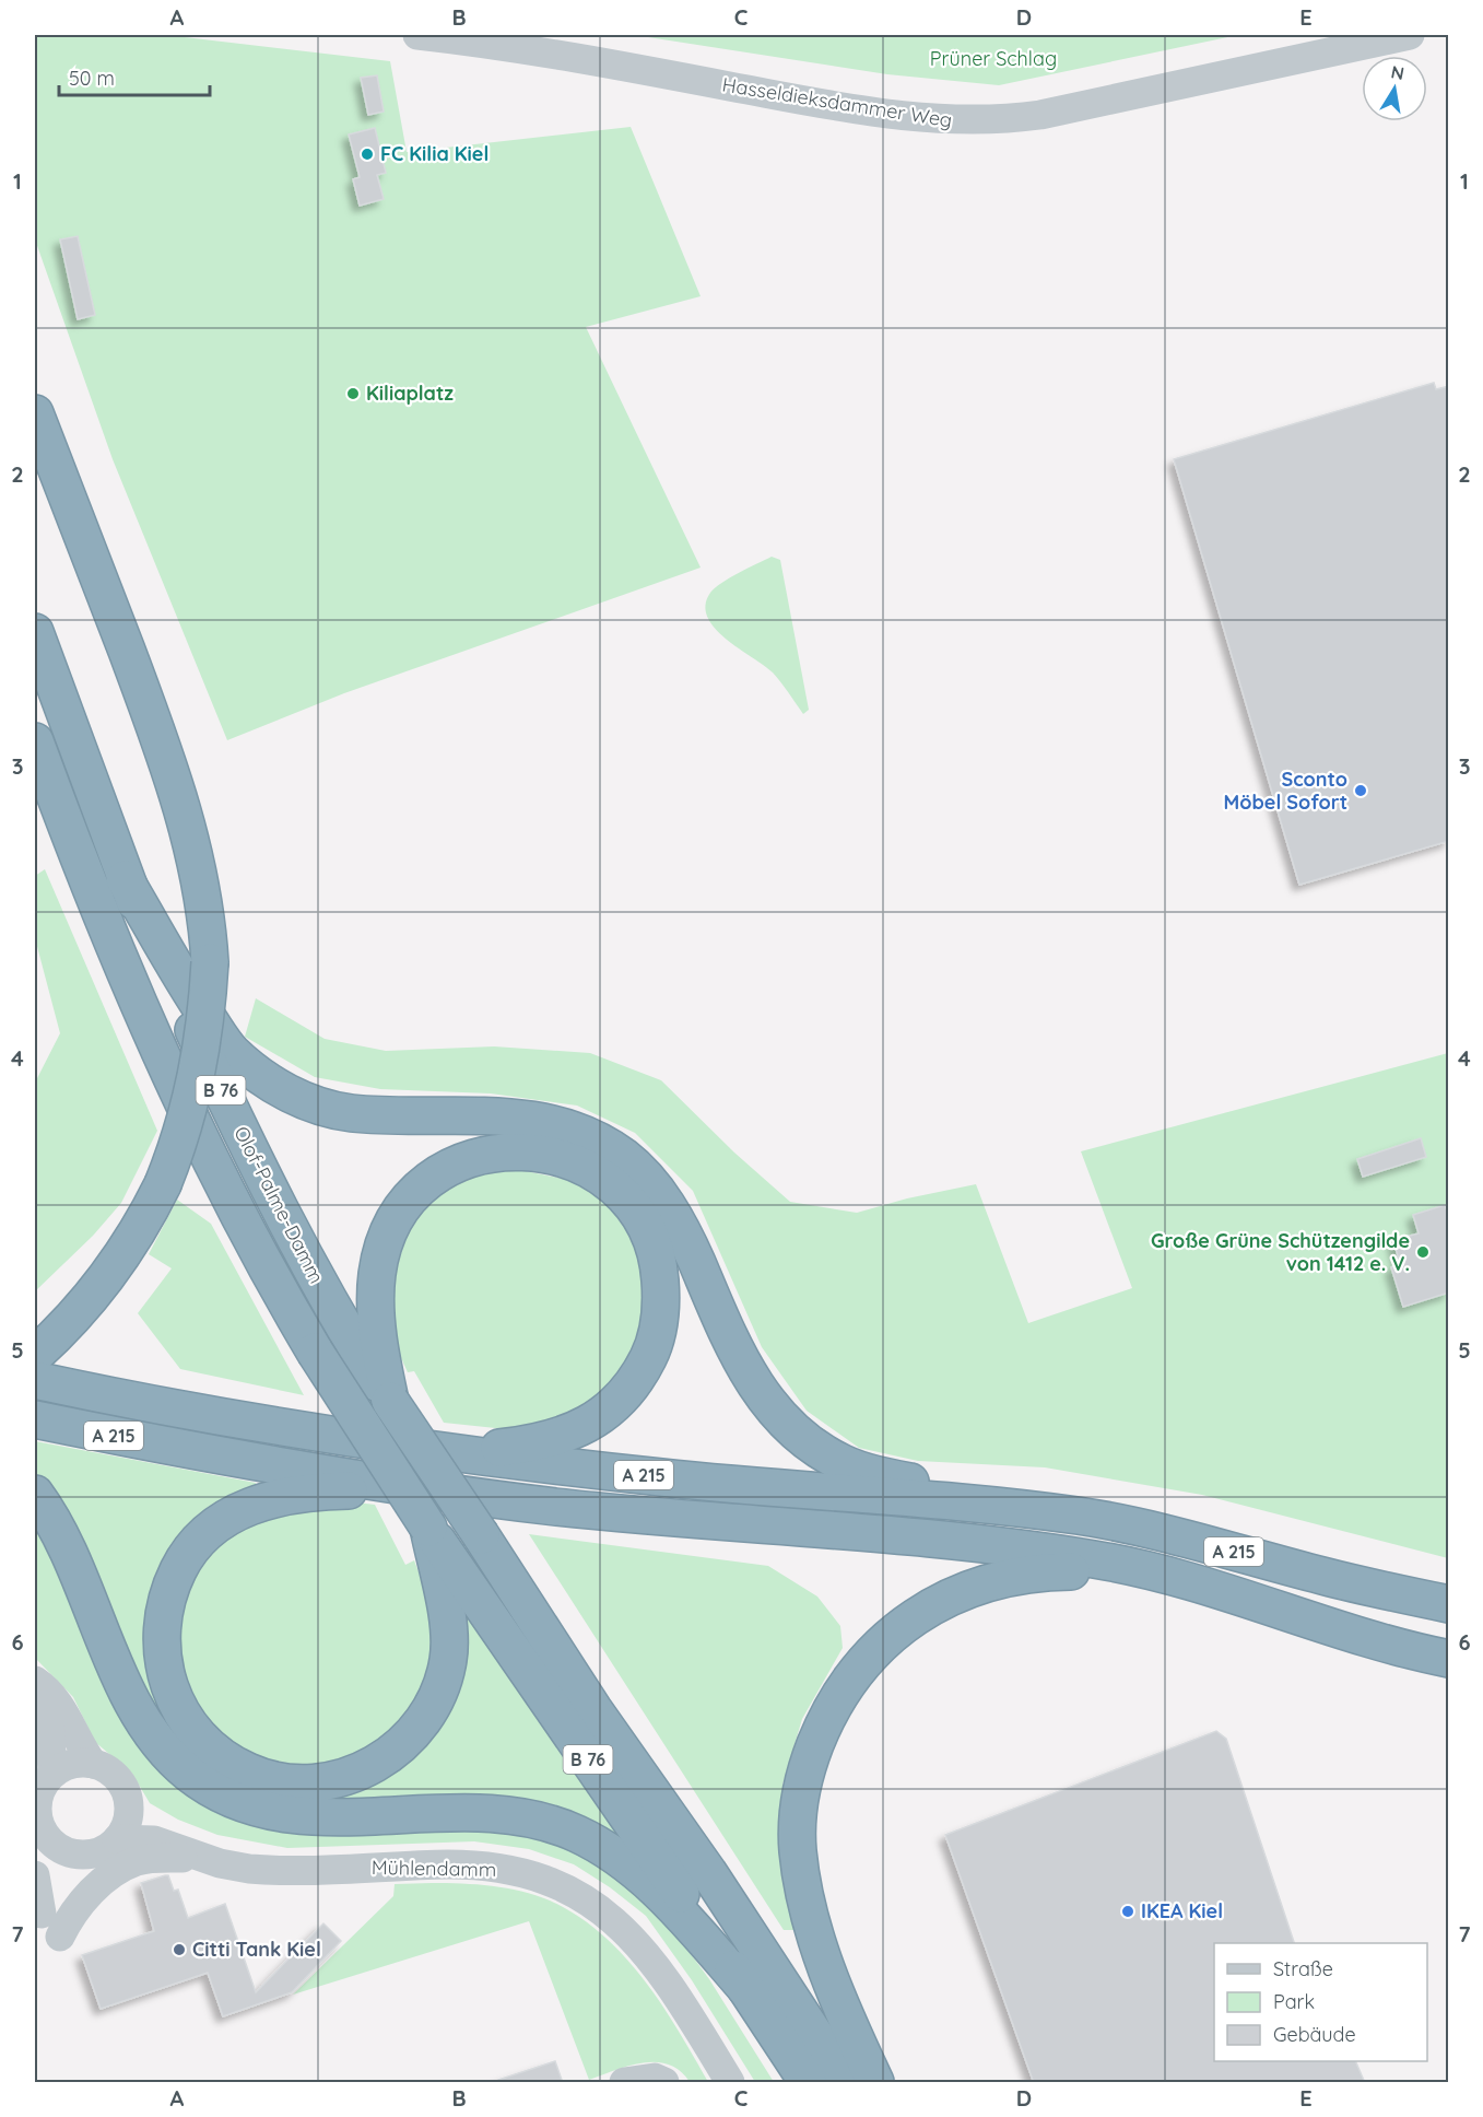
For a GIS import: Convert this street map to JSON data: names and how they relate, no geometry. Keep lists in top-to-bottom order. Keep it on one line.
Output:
{"streets":{"highway":["B 76","Olof-Palme-Damm","A 215"],"street":["Hasseldieksdammer Weg","Mühlendamm"]},"crossings":[["B 76","Olof-Palme-Damm"]],"parks":["Prüner Schlag"],"places":["FC Kilia Kiel","Kiliaplatz","Sconto Möbel Sofort","Große Grüne Schützengilde von 1412 e. V.","IKEA Kiel","Citti Tank Kiel"],"legend":["Straße","Park","Gebäude"],"scale_bar":"50 m","north":"top","grid":{"columns":["A","B","C","D","E"],"rows":["1","2","3","4","5","6","7"]}}
